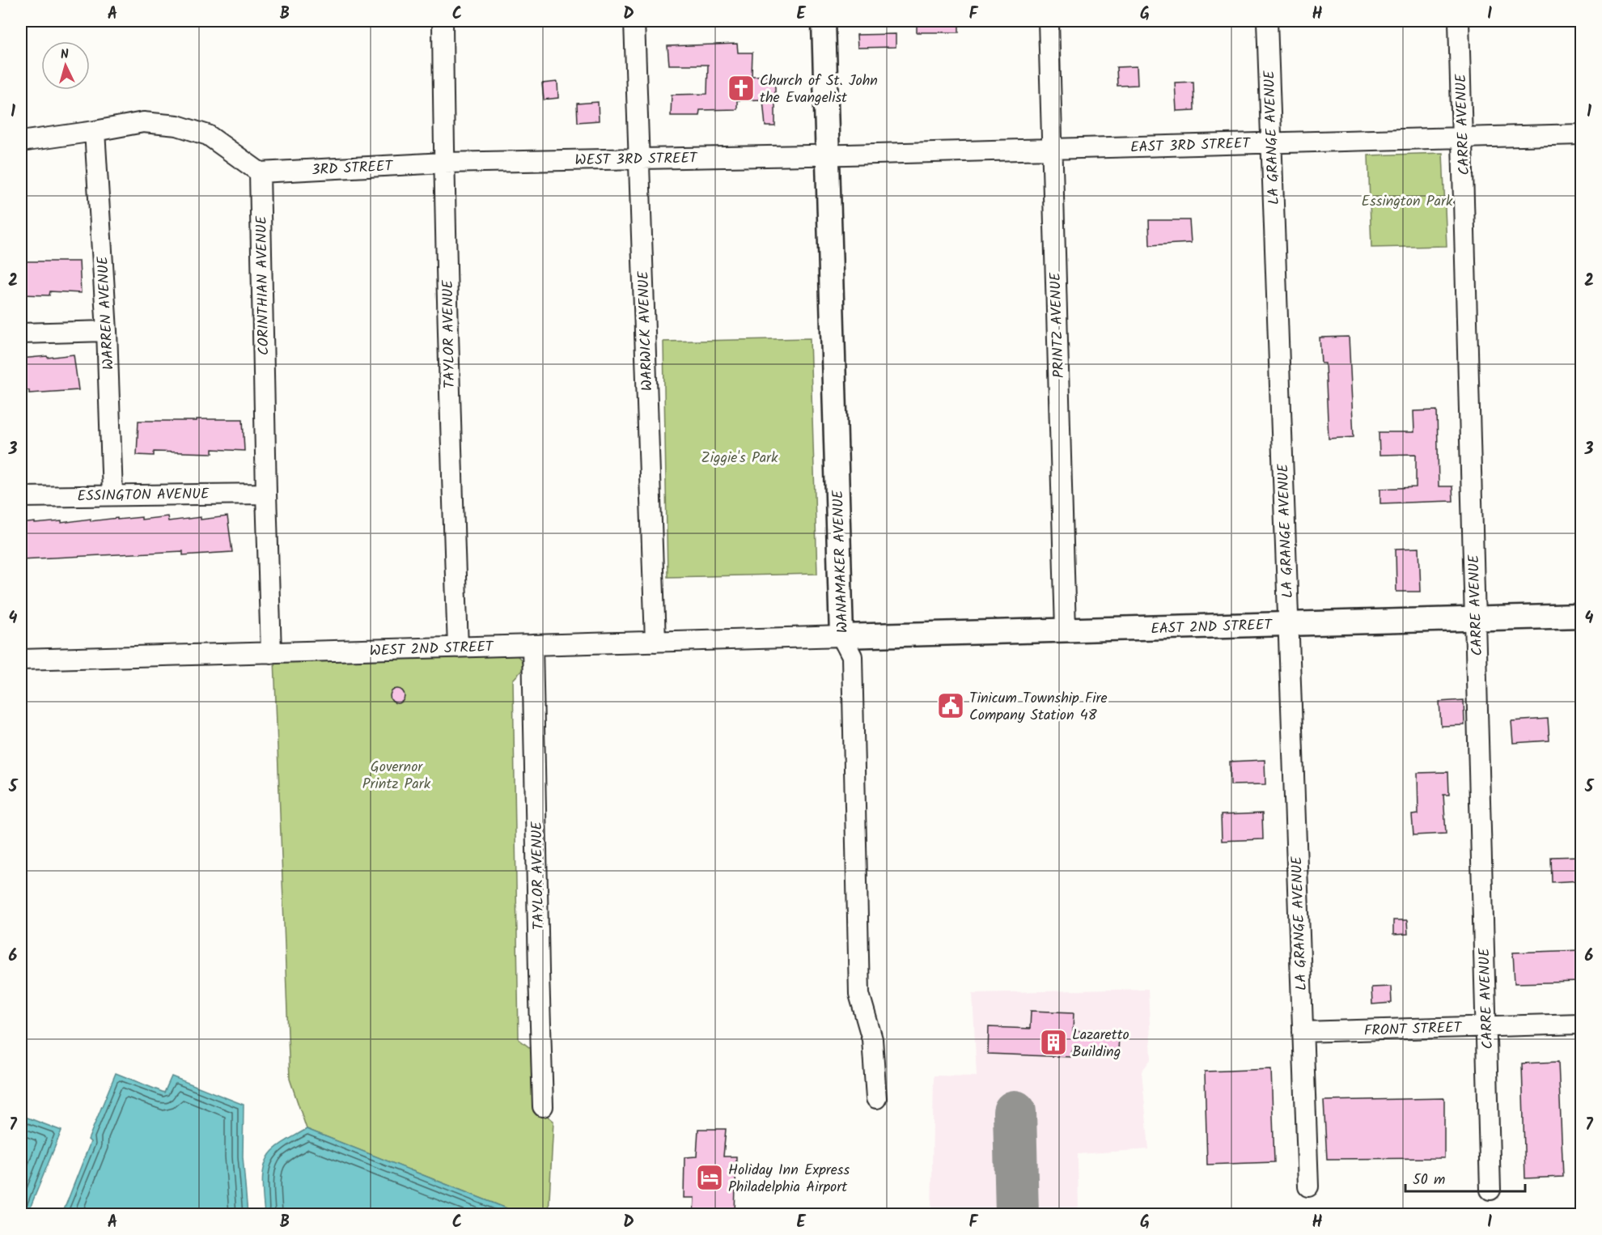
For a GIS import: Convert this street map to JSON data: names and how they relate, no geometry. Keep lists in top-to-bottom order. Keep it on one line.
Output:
{"streets":{"street":["CARRE AVENUE","LA GRANGE AVENUE","EAST 3RD STREET","WEST 3RD STREET","3RD STREET","CORINTHIAN AVENUE","WARREN AVENUE","PRINTZ AVENUE","WARWICK AVENUE","TAYLOR AVENUE","ESSINGTON AVENUE","WANAMAKER AVENUE","EAST 2ND STREET","WEST 2ND STREET","FRONT STREET"]},"crossings":[["CARRE AVENUE","EAST 3RD STREET"],["CARRE AVENUE","EAST 2ND STREET"],["CARRE AVENUE","FRONT STREET"],["LA GRANGE AVENUE","EAST 3RD STREET"],["LA GRANGE AVENUE","EAST 2ND STREET"],["LA GRANGE AVENUE","FRONT STREET"],["EAST 3RD STREET","WEST 3RD STREET"],["EAST 3RD STREET","PRINTZ AVENUE"],["EAST 3RD STREET","WANAMAKER AVENUE"],["WEST 3RD STREET","3RD STREET"],["WEST 3RD STREET","WARWICK AVENUE"],["WEST 3RD STREET","TAYLOR AVENUE"],["WEST 3RD STREET","WANAMAKER AVENUE"],["3RD STREET","CORINTHIAN AVENUE"],["3RD STREET","TAYLOR AVENUE"],["CORINTHIAN AVENUE","ESSINGTON AVENUE"],["CORINTHIAN AVENUE","WEST 2ND STREET"],["WARREN AVENUE","ESSINGTON AVENUE"],["PRINTZ AVENUE","EAST 2ND STREET"],["WARWICK AVENUE","WEST 2ND STREET"],["TAYLOR AVENUE","WEST 2ND STREET"],["WANAMAKER AVENUE","EAST 2ND STREET"],["WANAMAKER AVENUE","WEST 2ND STREET"],["EAST 2ND STREET","WEST 2ND STREET"]],"parks":["Essington Park","Ziggie's Park","Governor Printz Park"],"places":{"church":["Church of St. John the Evangelist"],"public building":["Tinicum Township Fire Company Station 48"],"building":["Lazaretto Building"],"hotel":["Holiday Inn Express Philadelphia Airport"]},"scale_bar":"50 m","north":"top","grid":{"columns":["A","B","C","D","E","F","G","H","I"],"rows":["1","2","3","4","5","6","7"]}}
